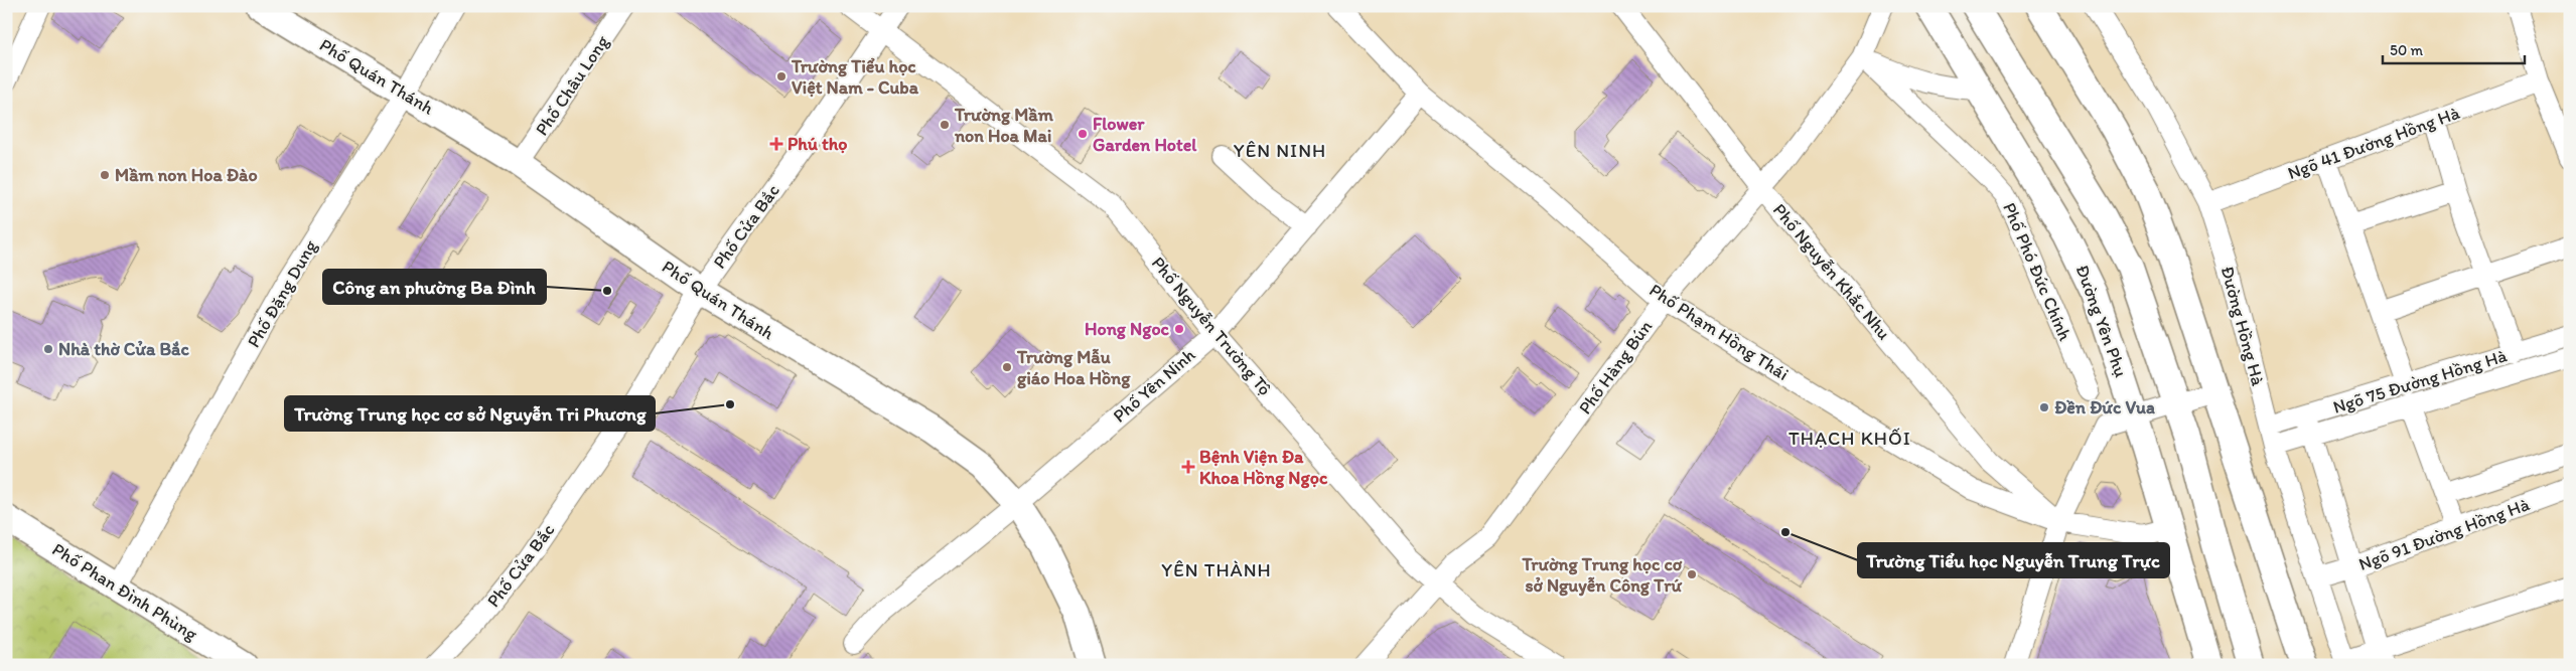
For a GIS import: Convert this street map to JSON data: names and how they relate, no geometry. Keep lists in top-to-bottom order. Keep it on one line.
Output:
{"streets":{"main road":["Phố Quán Thánh","Đường Yên Phụ","Phố Phan Đình Phùng"],"street":["Phố Châu Long","Ngõ 41 Đường Hồng Hà","Phố Cửa Bắc","Phố Nguyễn Khắc Nhu","Phố Phó Đức Chính","Phố Đặng Dung","Phố Nguyễn Trường Tộ","Đường Hồng Hà","Phố Phạm Hồng Thái","Phố Hàng Bún","Ngõ 75 Đường Hồng Hà","Phố Yên Ninh","Ngõ 91 Đường Hồng Hà"]},"crossings":[["Phố Quán Thánh","Phố Châu Long"],["Phố Quán Thánh","Phố Cửa Bắc"],["Phố Quán Thánh","Phố Đặng Dung"],["Phố Quán Thánh","Phố Yên Ninh"],["Ngõ 41 Đường Hồng Hà","Đường Hồng Hà"],["Phố Cửa Bắc","Phố Nguyễn Trường Tộ"],["Phố Nguyễn Khắc Nhu","Phố Phạm Hồng Thái"],["Phố Nguyễn Khắc Nhu","Phố Hàng Bún"],["Phố Phó Đức Chính","Phố Hàng Bún"],["Phố Đặng Dung","Phố Phan Đình Phùng"],["Đường Yên Phụ","Phố Phạm Hồng Thái"],["Phố Nguyễn Trường Tộ","Phố Hàng Bún"],["Phố Nguyễn Trường Tộ","Phố Yên Ninh"],["Đường Hồng Hà","Ngõ 75 Đường Hồng Hà"],["Đường Hồng Hà","Ngõ 91 Đường Hồng Hà"],["Phố Phạm Hồng Thái","Phố Hàng Bún"],["Phố Phạm Hồng Thái","Phố Yên Ninh"]],"districts":["YÊN NINH","THẠCH KHỐI","YÊN THÀNH"],"places":{"other":["Trường Tiểu học Việt Nam - Cuba","Trường Mầm non Hoa Mai","Flower Garden Hotel","Mầm non Hoa Đào","Công an phường Ba Đình","Hong Ngoc","Nhà thờ Cửa Bắc","Trường Mẫu giáo Hoa Hồng","Trường Trung học cơ sở Nguyễn Tri Phương","Đền Đức Vua","Trường Tiểu học Nguyễn Trung Trực","Trường Trung học cơ sở Nguyễn Công Trứ"],"health":["Phú thọ","Bệnh Viện Đa Khoa Hồng Ngọc"]},"scale_bar":"50 m"}
